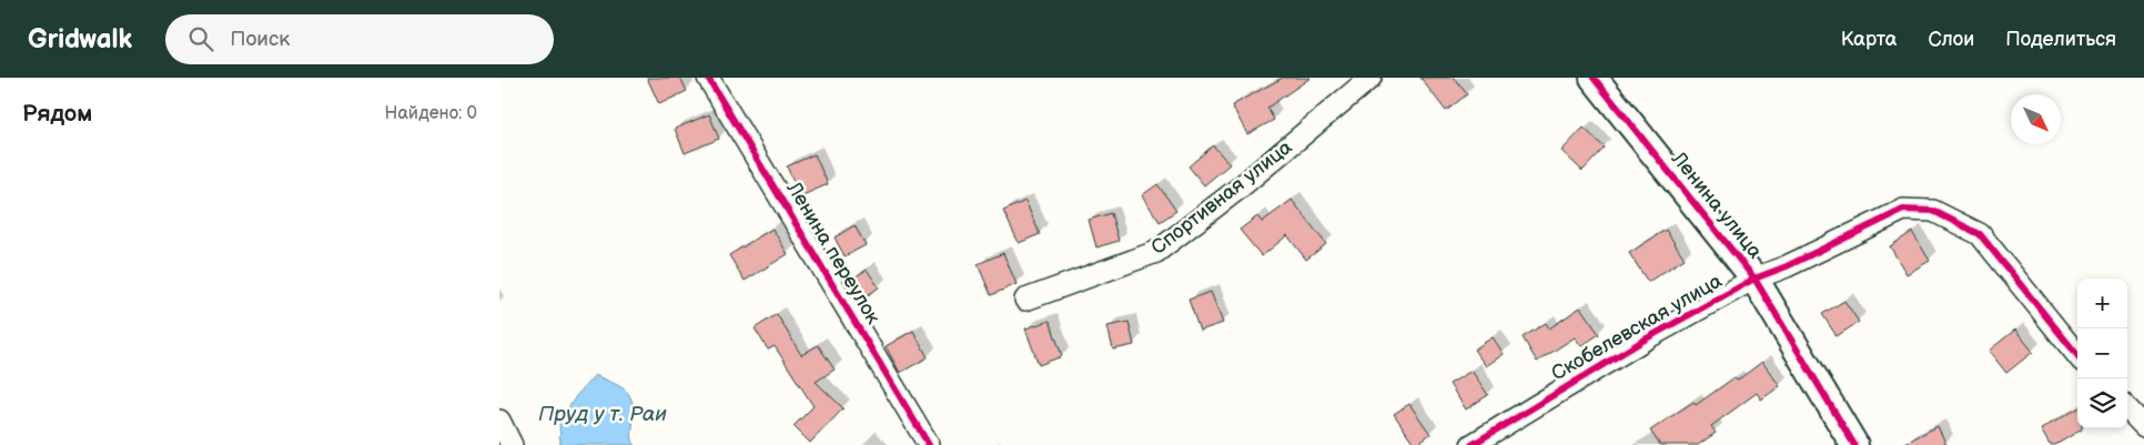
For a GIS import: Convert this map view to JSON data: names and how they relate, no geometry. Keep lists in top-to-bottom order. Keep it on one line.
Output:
{"streets":{"street":["Спортивная улица","Ленина улица","Ленина переулок","Скобелевская улица"]},"crossings":[["Ленина улица","Скобелевская улица"]],"water":["Пруд у т. Раи"],"north":"bottom right","page":{"header":"Gridwalk","search":"Поиск","nav":["Карта","Слои","Поделиться"],"heading":["Рядом","Найдено: 0"],"map_buttons":["+","−"]}}
